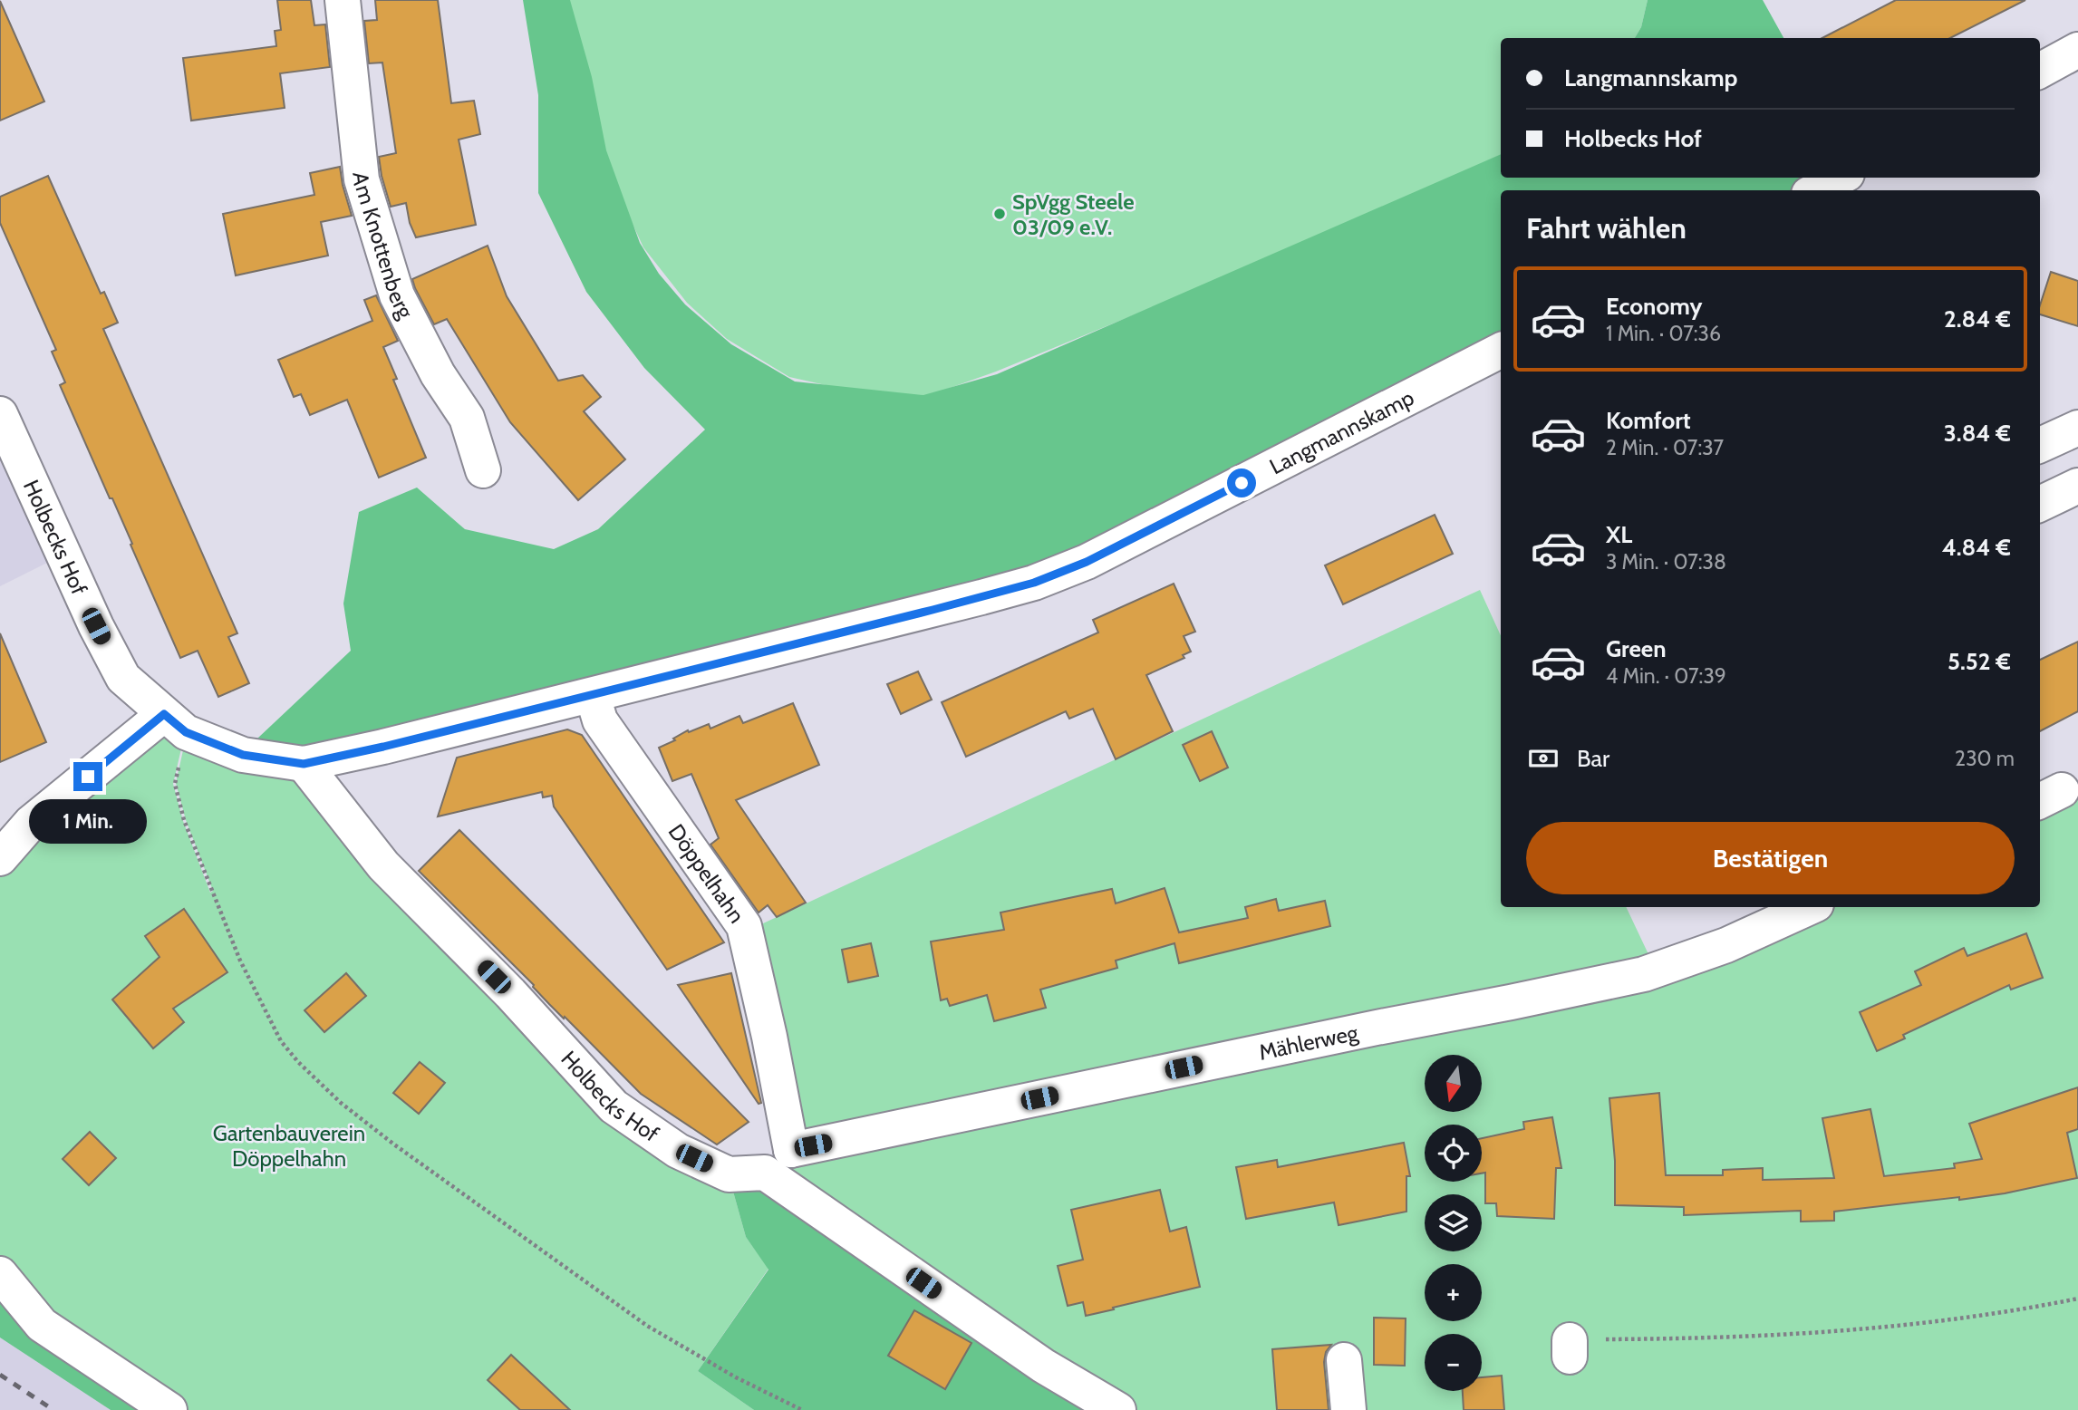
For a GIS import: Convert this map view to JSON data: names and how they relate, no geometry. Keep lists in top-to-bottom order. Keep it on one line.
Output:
{"streets":{"street":["Am Knottenberg","Langmannskamp","Holbecks Hof","Döppelhahn","Mählerweg"]},"crossings":[["Langmannskamp","Holbecks Hof"],["Langmannskamp","Döppelhahn"],["Döppelhahn","Mählerweg"]],"parks":["Gartenbauverein Döppelhahn"],"places":["SpVgg Steele 03/09 e.V."],"north":"bottom","page":{"banner":["Langmannskamp","Holbecks Hof"],"heading":"Fahrt wählen","list":[{"name":"Economy","note":"1 Min. · 07:36","value":"2.84 €"},{"name":"Komfort","note":"2 Min. · 07:37","value":"3.84 €"},{"name":"XL","note":"3 Min. · 07:38","value":"4.84 €"},{"name":"Green","note":"4 Min. · 07:39","value":"5.52 €"}],"pay":["Bar","230 m"],"bubble":"1 Min.","buttons":"Bestätigen","map_buttons":["+","−"]}}
